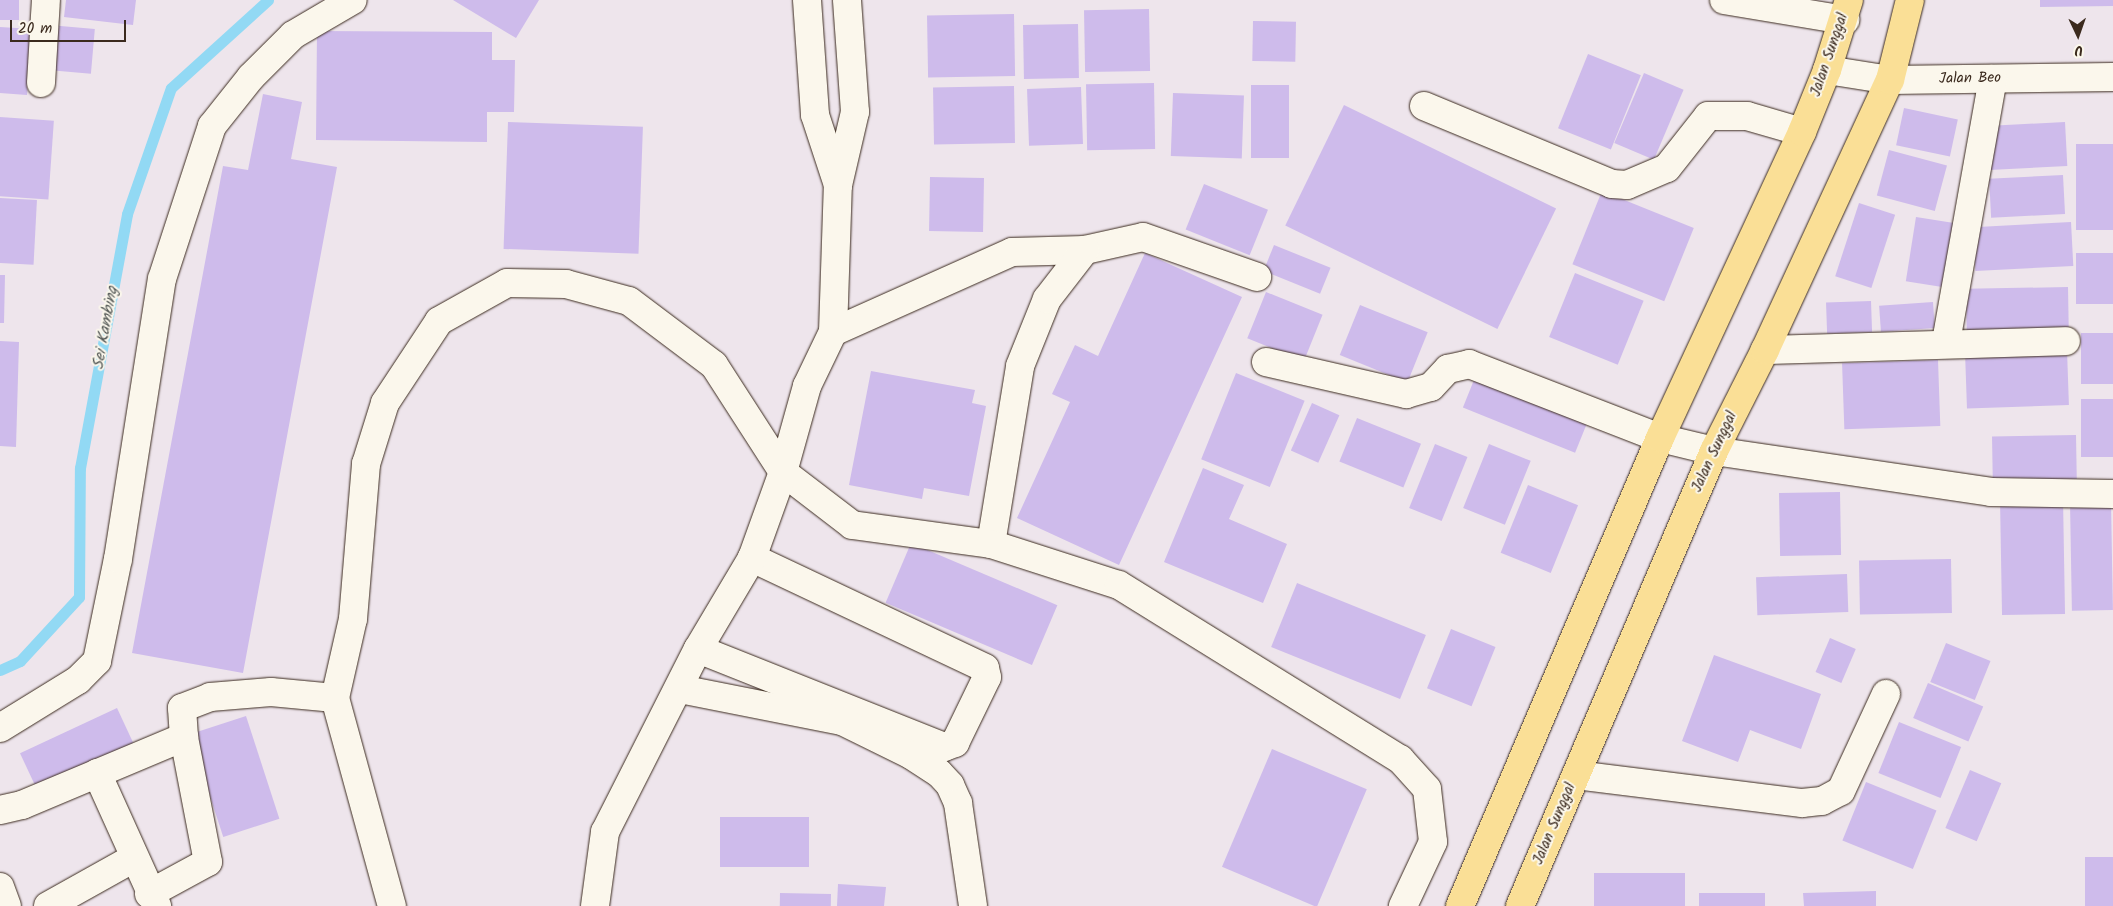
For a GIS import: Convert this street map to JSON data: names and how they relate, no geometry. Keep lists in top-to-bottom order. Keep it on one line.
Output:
{"streets":{"main road":["Jalan Sunggal"],"street":["Jalan Beo"]},"crossings":[["Jalan Sunggal","Jalan Beo"]],"water":["Sei Kambing"],"scale_bar":"20 m","north":"bottom"}
